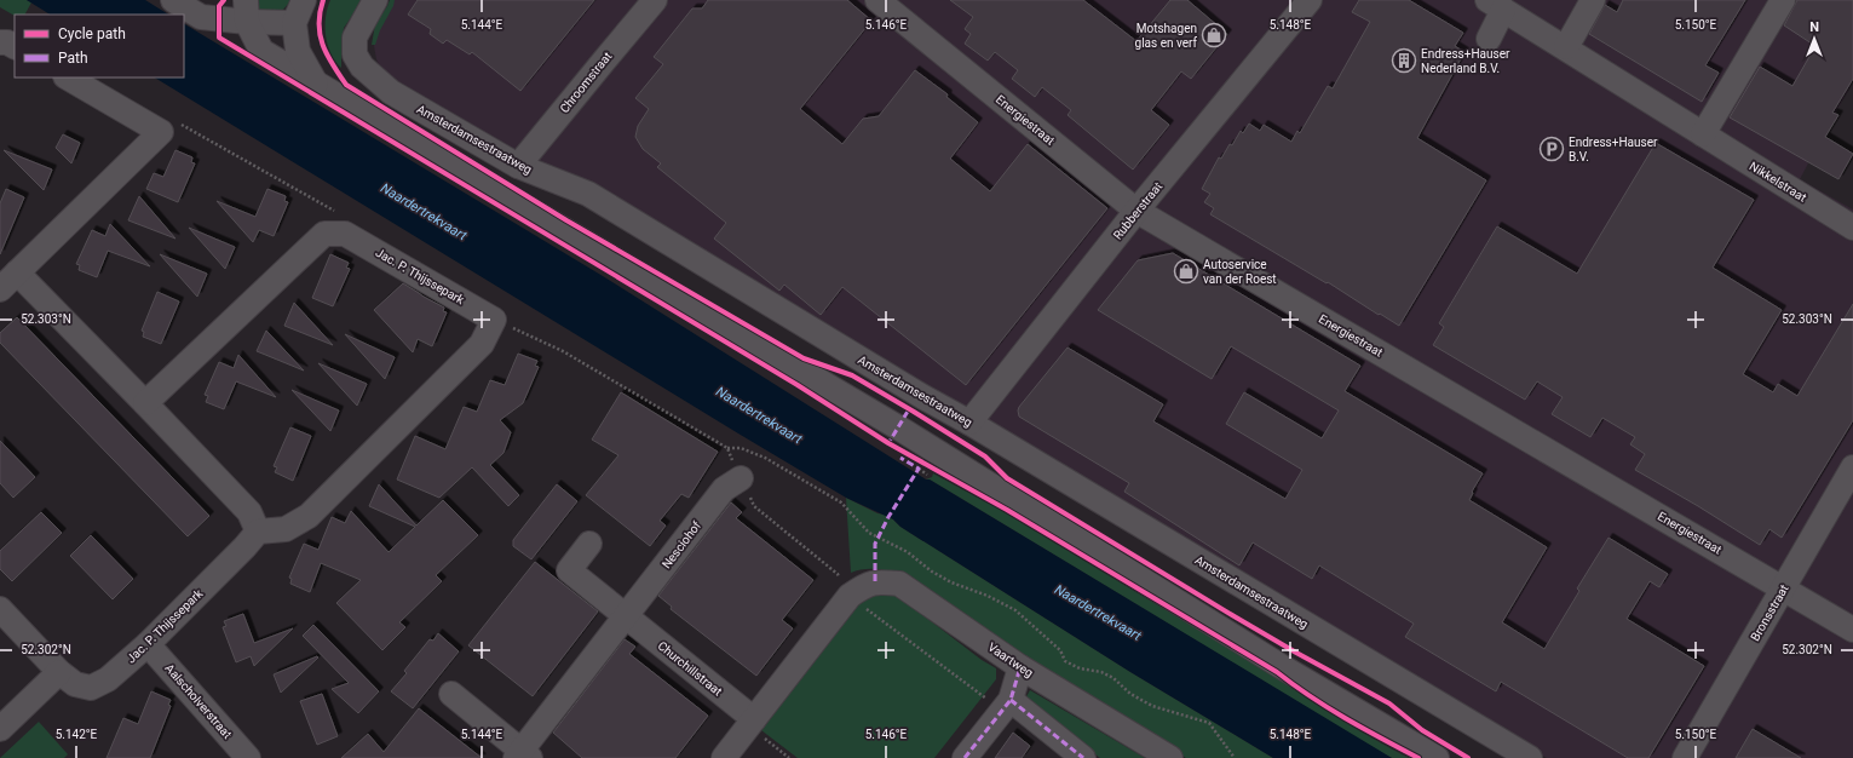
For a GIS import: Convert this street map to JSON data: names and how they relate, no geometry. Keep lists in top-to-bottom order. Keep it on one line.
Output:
{"streets":{"street":["Chroomstraat","Energiestraat","Amsterdamsestraatweg","Nikkelstraat","Rubberstraat","Jac. P. Thijssepark","Nesciohof","Bronsstraat","Vaartweg","Churchillstraat","Aalscholverstraat"]},"crossings":[["Chroomstraat","Amsterdamsestraatweg"],["Energiestraat","Rubberstraat"],["Energiestraat","Bronsstraat"],["Amsterdamsestraatweg","Rubberstraat"],["Jac. P. Thijssepark","Aalscholverstraat"],["Nesciohof","Churchillstraat"]],"water":["Naardertrekvaart"],"places":{"shop":["Motshagen glas en verf","Autoservice van der Roest"],"building":["Endress+Hauser Nederland B.V."],"parking":["Endress+Hauser B.V."]},"legend":["Cycle path","Path"],"north":"top","coordinates":["5.144°E","5.146°E","5.148°E","5.150°E","52.303°N","52.302°N","5.142°E"]}
